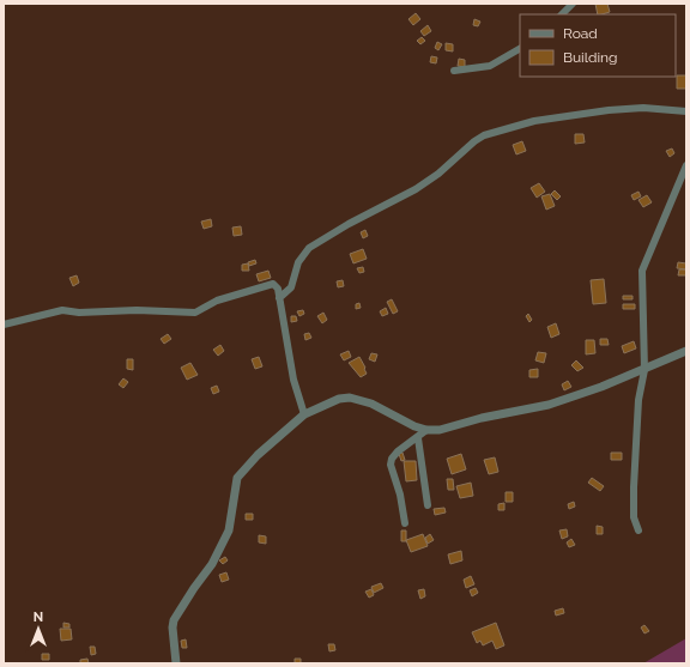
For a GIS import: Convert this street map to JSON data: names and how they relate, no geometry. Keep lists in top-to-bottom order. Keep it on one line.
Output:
{"legend":["Road","Building"],"north":"top"}
